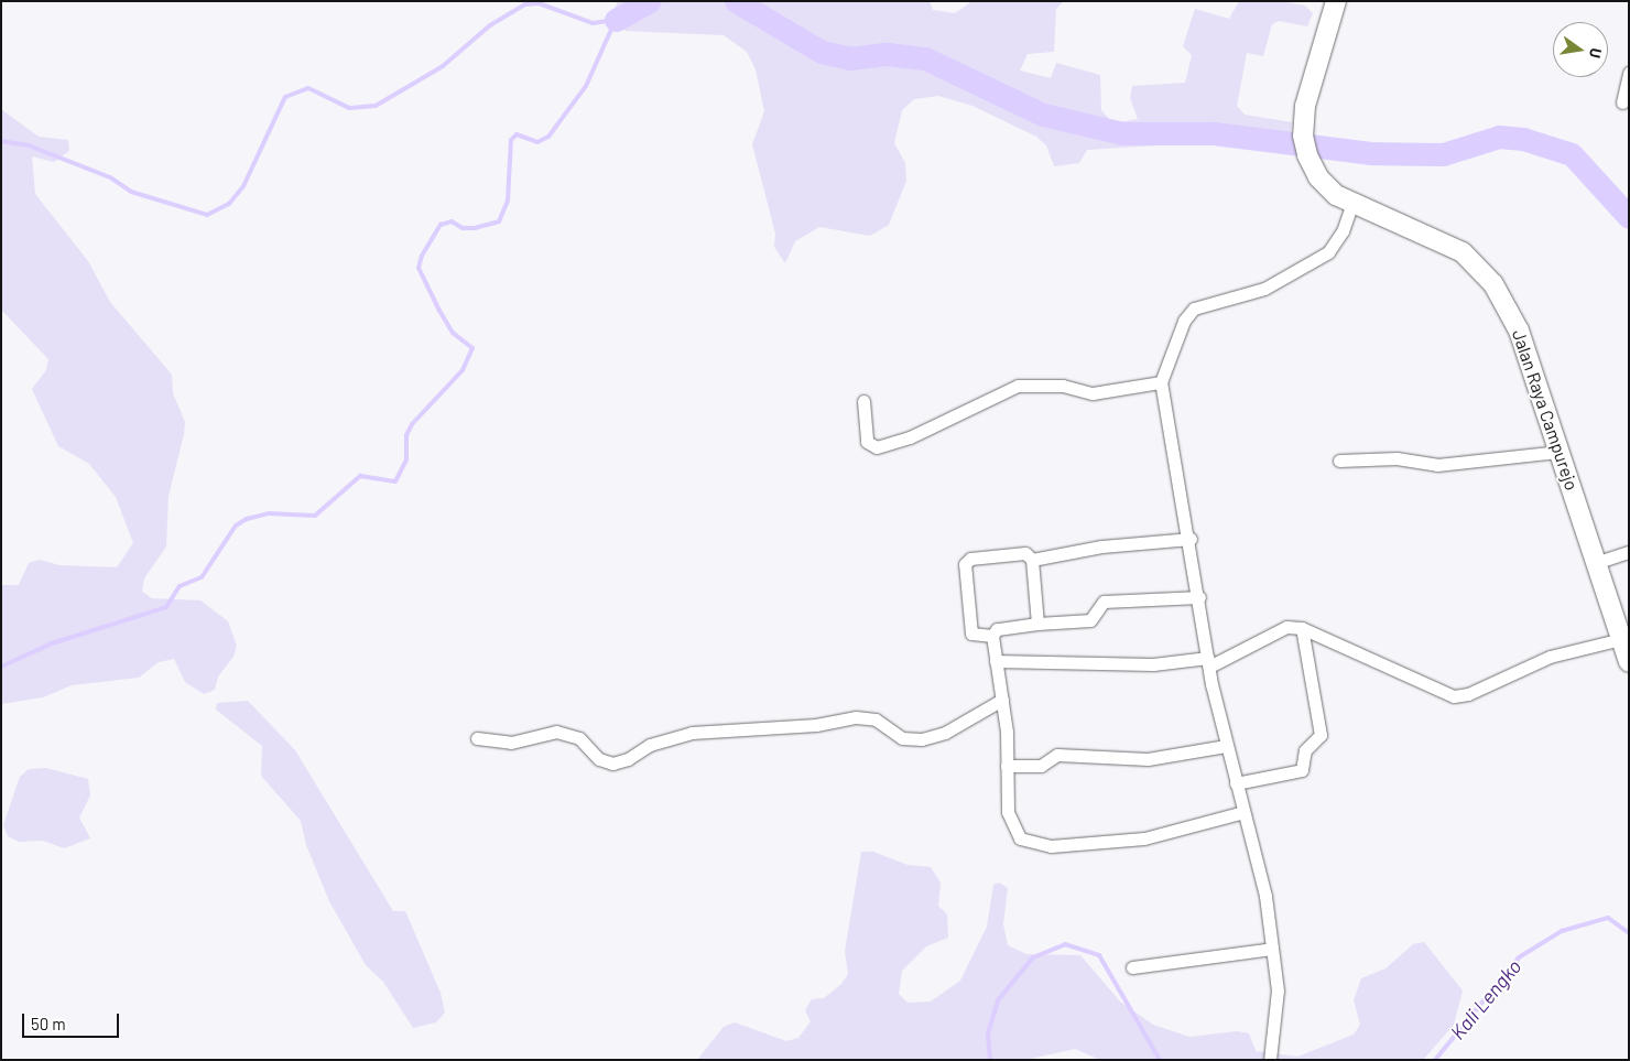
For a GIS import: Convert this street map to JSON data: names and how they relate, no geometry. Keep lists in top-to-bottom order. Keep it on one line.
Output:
{"streets":{"main road":["Jalan Raya Campurejo"]},"water":["Kali Lengko"],"scale_bar":"50 m","north":"right"}
